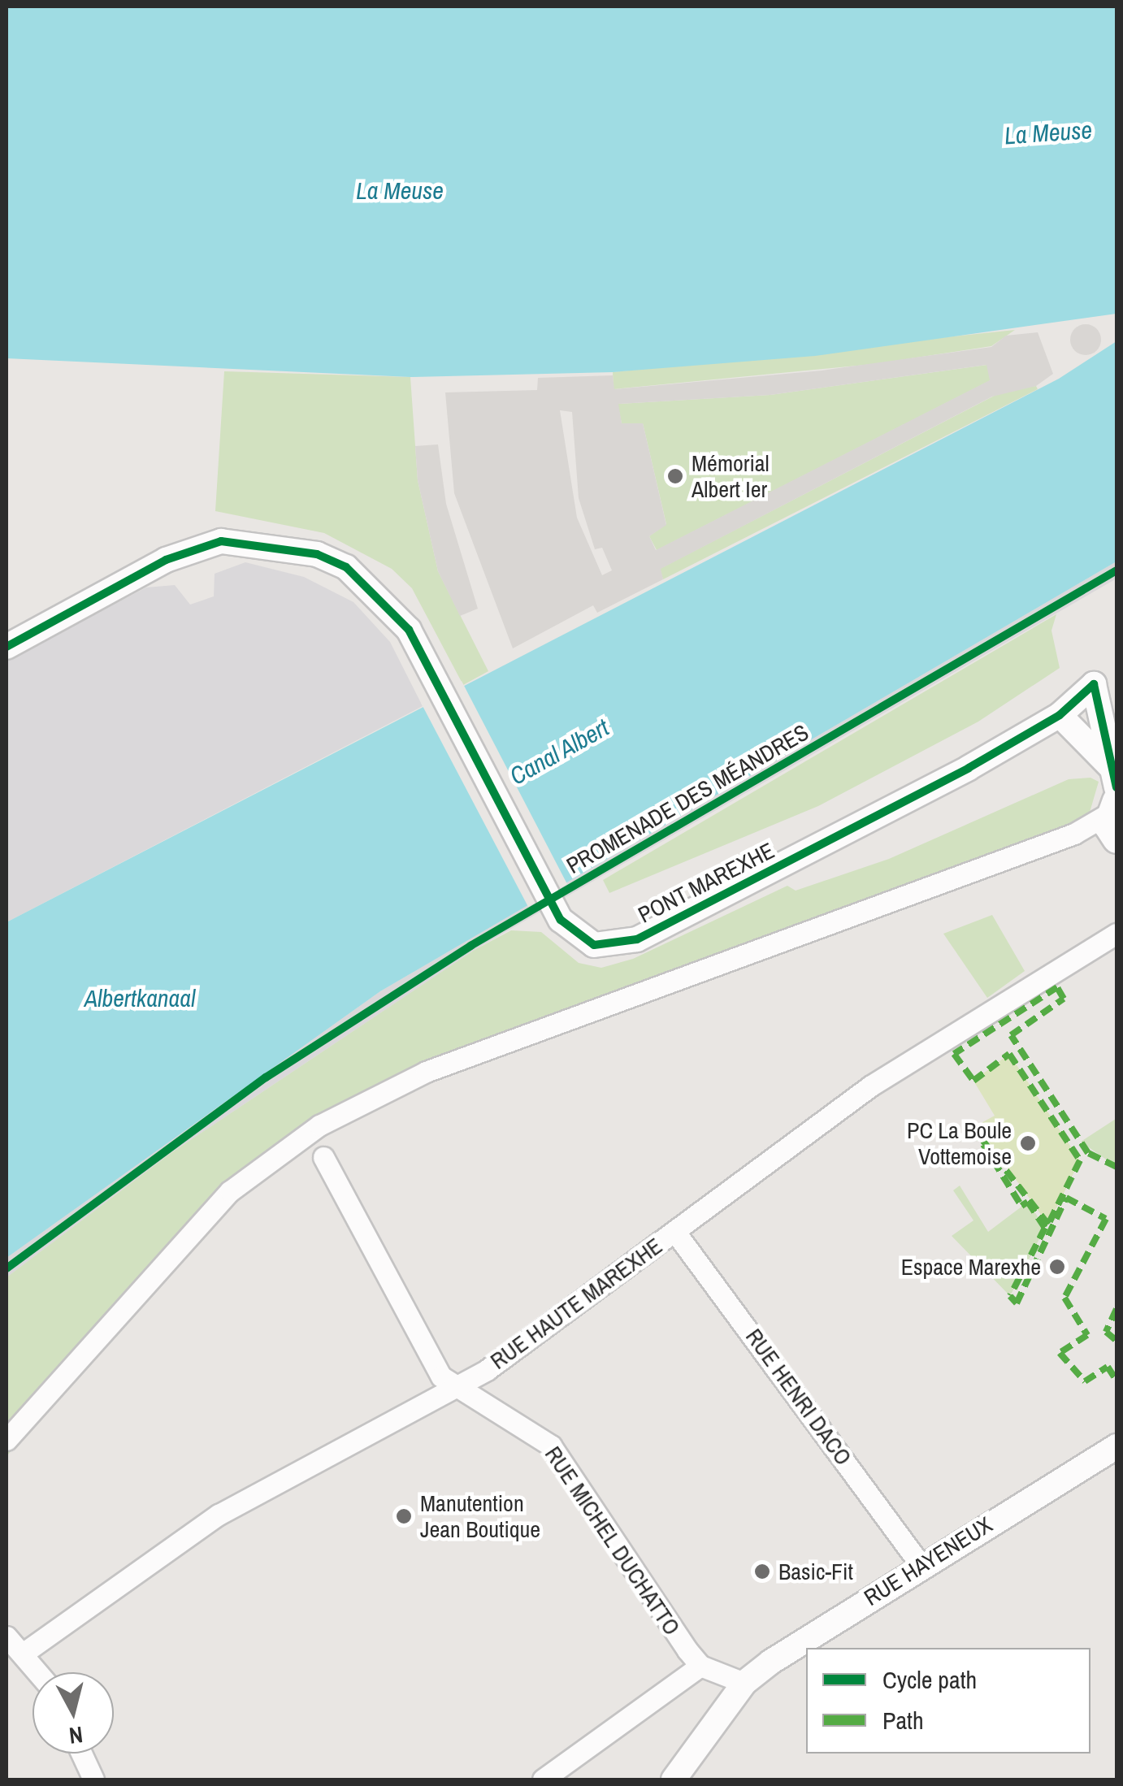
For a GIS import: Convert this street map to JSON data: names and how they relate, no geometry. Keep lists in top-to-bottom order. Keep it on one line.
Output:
{"streets":{"street":["PONT MAREXHE","RUE HAUTE MAREXHE","RUE HENRI DACO","RUE MICHEL DUCHATTO","RUE HAYENEUX"],"cycle path":["PROMENADE DES MÉANDRES"]},"crossings":[["RUE HAUTE MAREXHE","RUE HENRI DACO"],["RUE HAUTE MAREXHE","RUE MICHEL DUCHATTO"],["RUE HENRI DACO","RUE HAYENEUX"]],"water":["La Meuse","Canal Albert","Albertkanaal"],"places":["Mémorial Albert Ier","PC La Boule Vottemoise","Espace Marexhe","Manutention Jean Boutique","Basic-Fit"],"legend":["Cycle path","Path"],"north":"bottom"}
